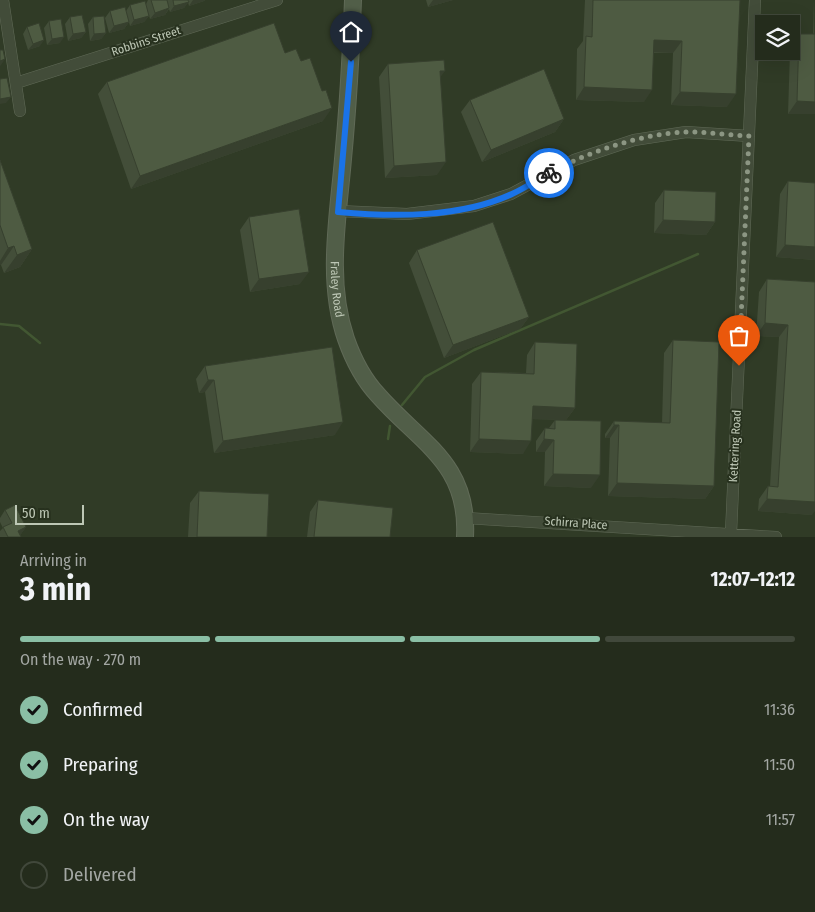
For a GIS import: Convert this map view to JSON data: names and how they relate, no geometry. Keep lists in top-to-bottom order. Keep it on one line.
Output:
{"streets":{"street":["Robbins Street","Fraley Road","Kettering Road","Schirra Place"]},"crossings":[["Fraley Road","Schirra Place"],["Kettering Road","Schirra Place"]],"scale_bar":"50 m","page":{"scale":"50 m","heading":["3 min","Arriving in","12:07–12:12"],"bar":"On the way · 270 m","list":[["Confirmed","11:36"],["Preparing","11:50"],["On the way","11:57"],"Delivered"]}}
